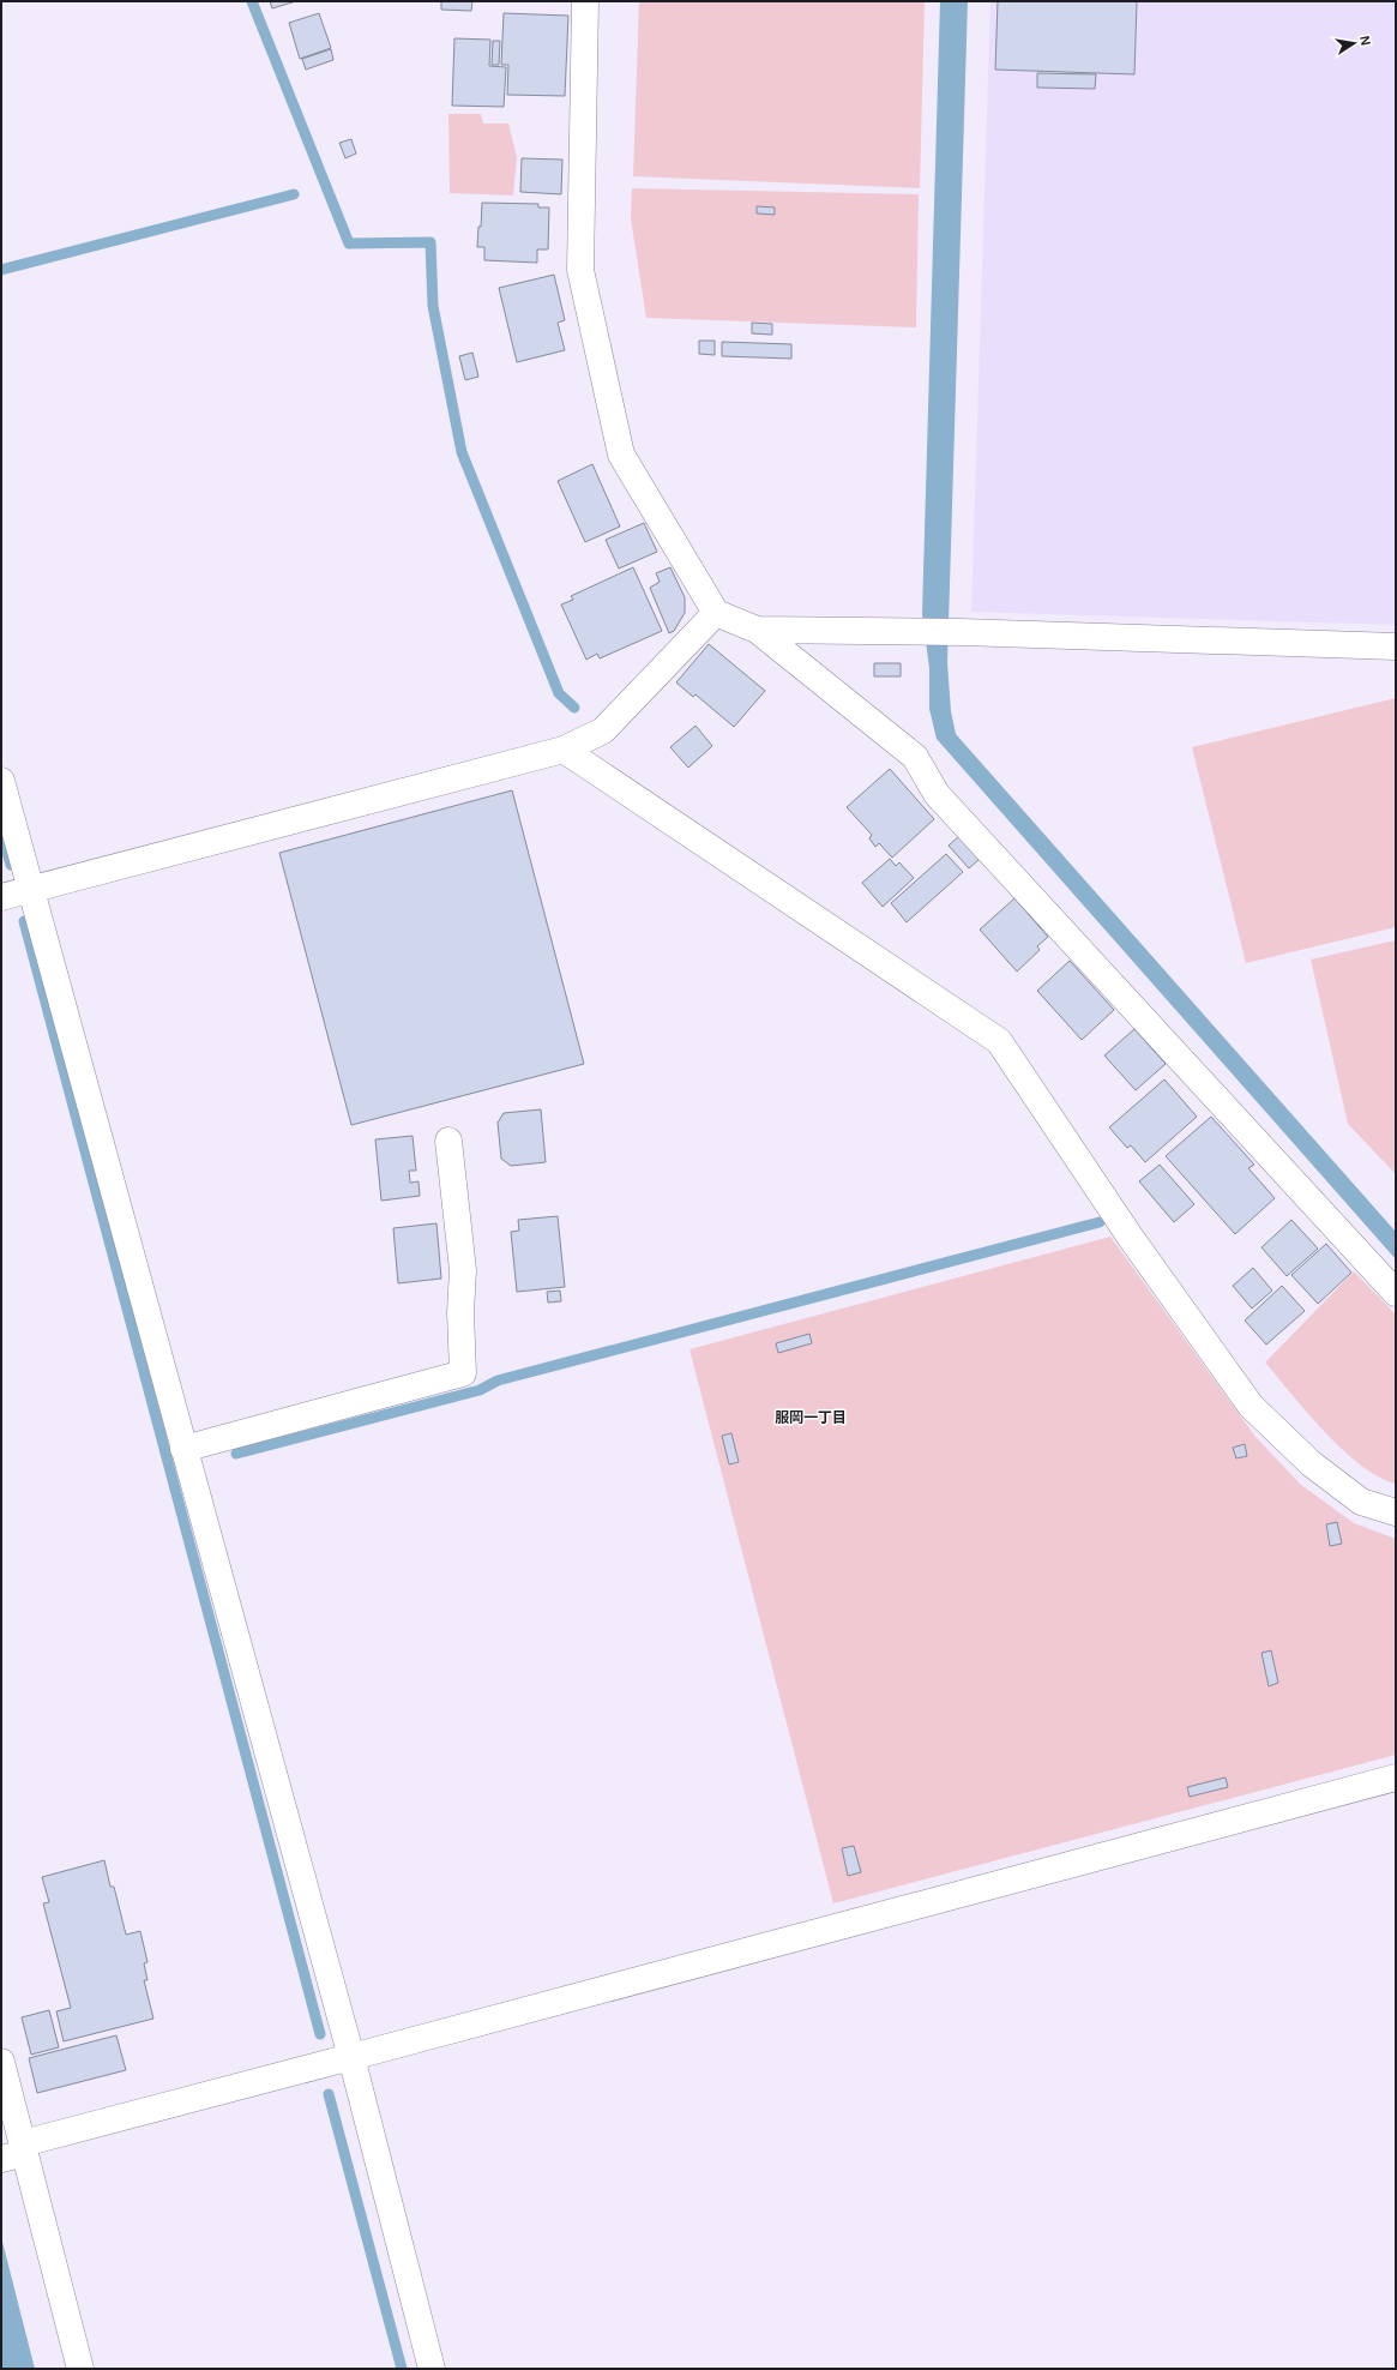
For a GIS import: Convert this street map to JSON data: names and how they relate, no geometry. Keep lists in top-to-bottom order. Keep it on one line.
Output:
{"districts":["服岡一丁目"],"north":"right"}
